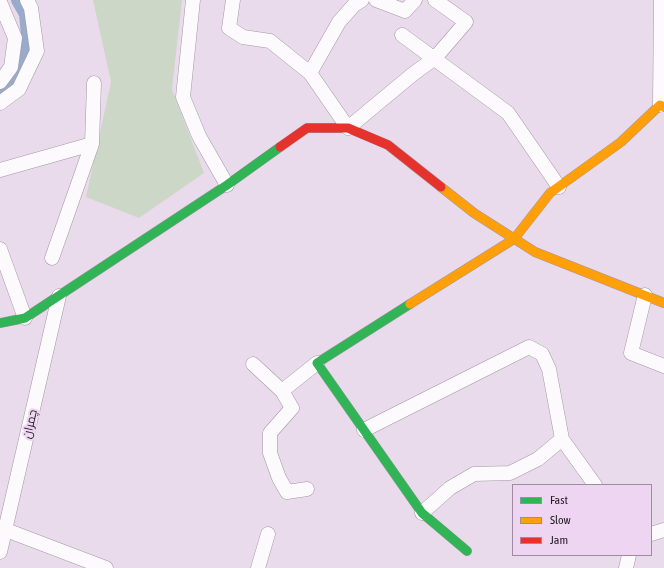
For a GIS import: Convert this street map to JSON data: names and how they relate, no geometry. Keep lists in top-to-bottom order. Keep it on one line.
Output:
{"streets":{"street":["چمران"]},"legend":["Fast","Slow","Jam"]}
